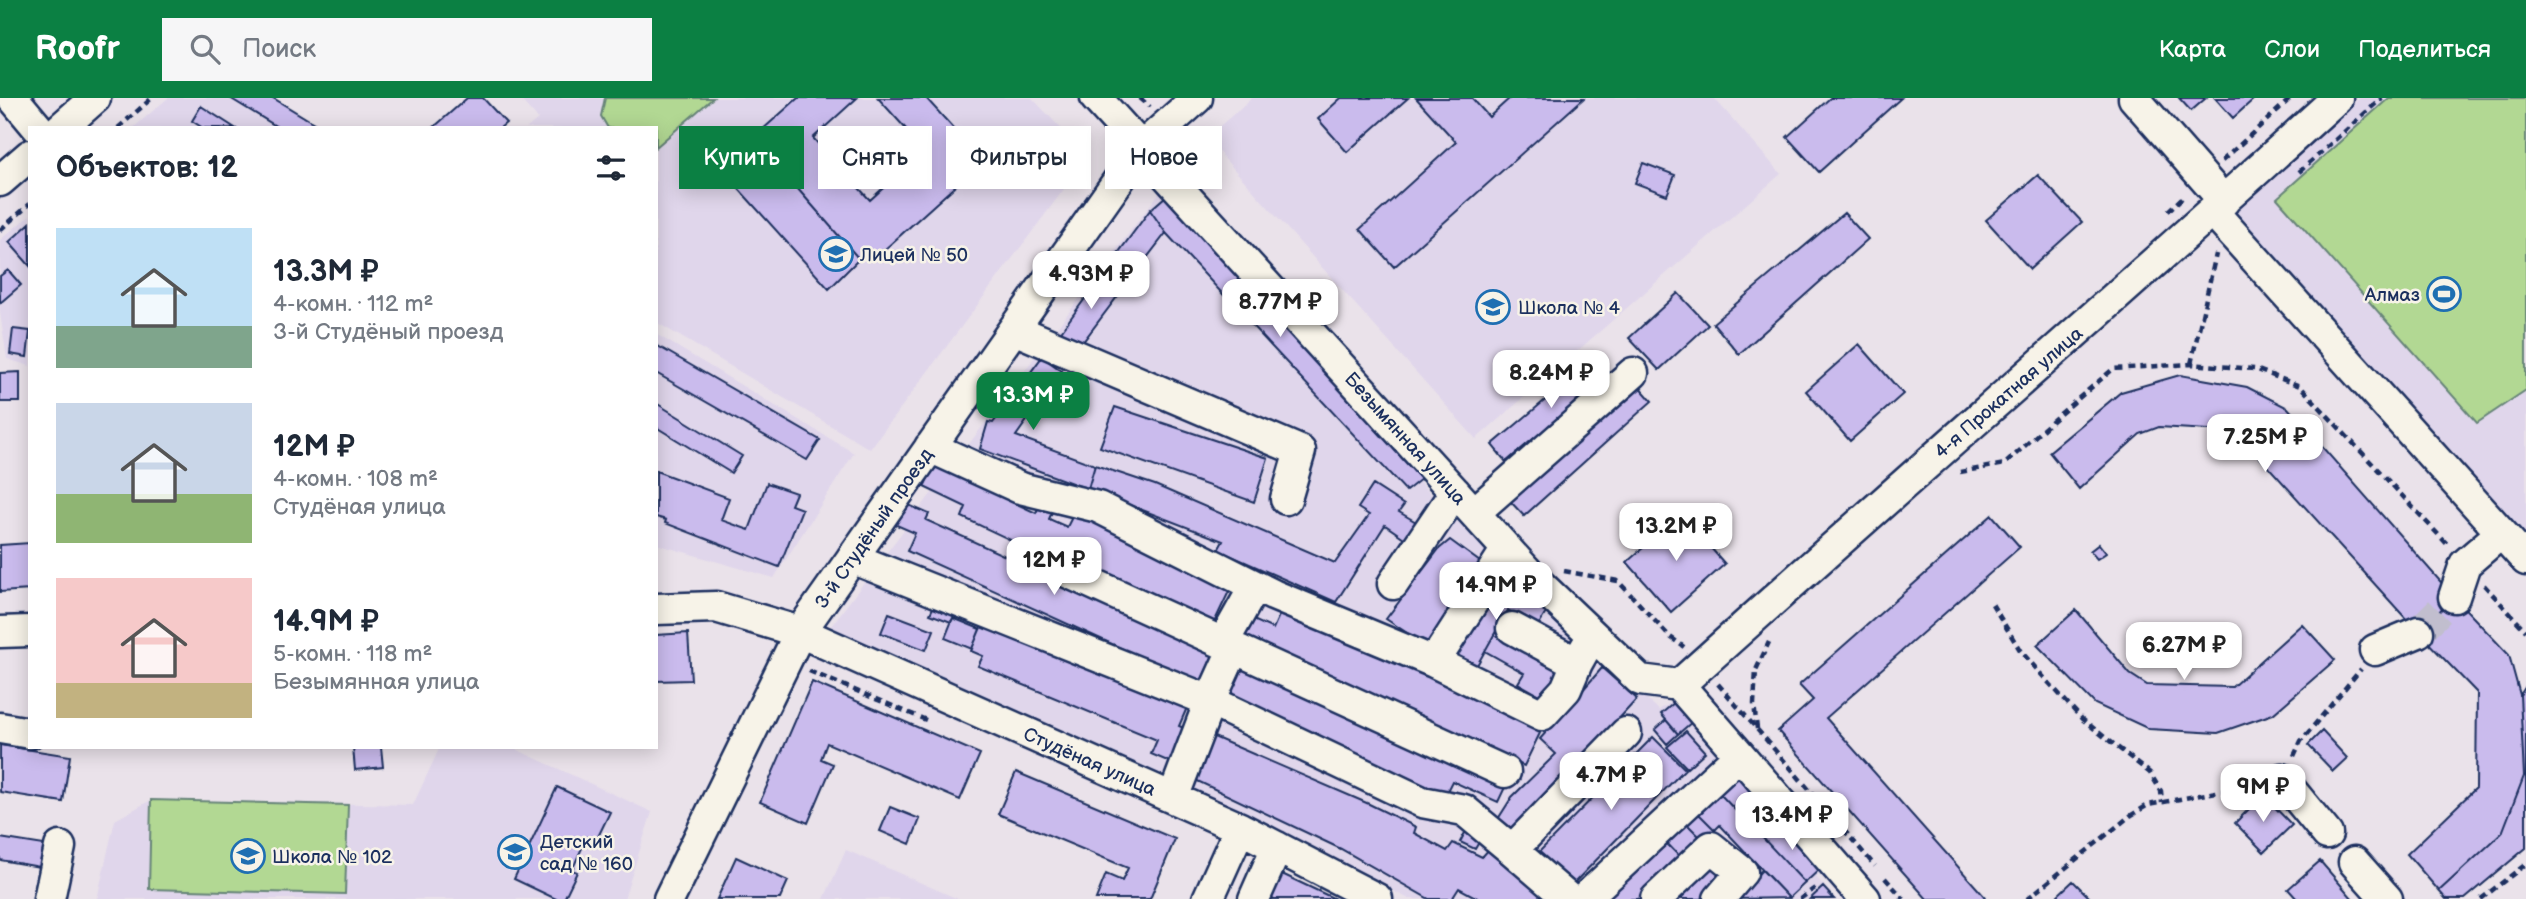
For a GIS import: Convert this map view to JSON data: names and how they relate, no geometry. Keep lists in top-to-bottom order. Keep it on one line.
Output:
{"streets":{"street":["4-я Прокатная улица","Безымянная улица","3-й Студёный проезд","Студёная улица"]},"crossings":[["4-я Прокатная улица","Безымянная улица"],["3-й Студёный проезд","Студёная улица"]],"places":{"school or university":["Лицей № 50","Школа № 4","Детский сад № 160","Школа № 102"],"sports":["Алмаз"]},"page":{"header":"Roofr","search":"Поиск","nav":["Карта","Слои","Поделиться"],"chip":["Купить","Снять","Фильтры","Новое"],"heading":"Объектов: 12","list":[{"name":"13.3M ₽","note":"4-комн. · 112 m² · 3-й Студёный проезд"},{"name":"12M ₽","note":"4-комн. · 108 m² · Студёная улица"},{"name":"14.9M ₽","note":"5-комн. · 118 m² · Безымянная улица"}],"price":["4.93M ₽","8.77M ₽","8.24M ₽","13.3M ₽","7.25M ₽","13.2M ₽","12M ₽","14.9M ₽","6.27M ₽","4.7M ₽","9M ₽","13.4M ₽"]}}
